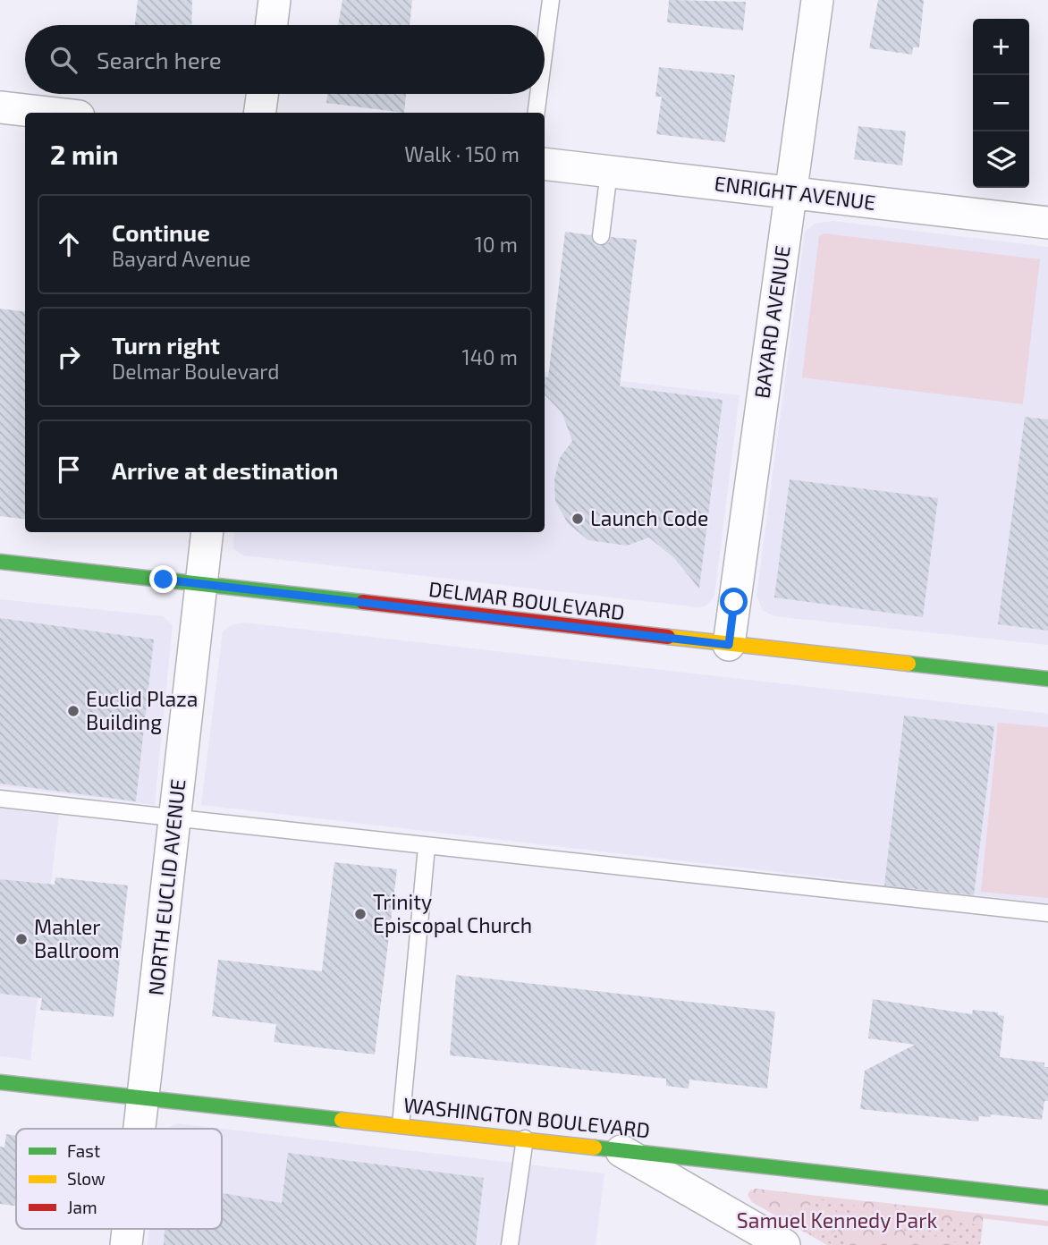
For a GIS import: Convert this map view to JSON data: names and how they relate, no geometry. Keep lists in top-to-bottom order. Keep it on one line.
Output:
{"streets":{"street":["ENRIGHT AVENUE","BAYARD AVENUE","DELMAR BOULEVARD","NORTH EUCLID AVENUE","WASHINGTON BOULEVARD"]},"crossings":[["ENRIGHT AVENUE","BAYARD AVENUE"],["BAYARD AVENUE","DELMAR BOULEVARD"],["DELMAR BOULEVARD","NORTH EUCLID AVENUE"],["NORTH EUCLID AVENUE","WASHINGTON BOULEVARD"]],"parks":["Samuel Kennedy Park"],"places":["Launch Code","Euclid Plaza Building","Trinity Episcopal Church","Mahler Ballroom"],"legend":["Fast","Slow","Jam"],"page":{"map_buttons":["+","−"],"search":"Search here","heading":["2 min","Walk · 150 m"],"list":[["Continue","Bayard Avenue","10 m"],["Turn right","Delmar Boulevard","140 m"],"Arrive at destination"]}}
